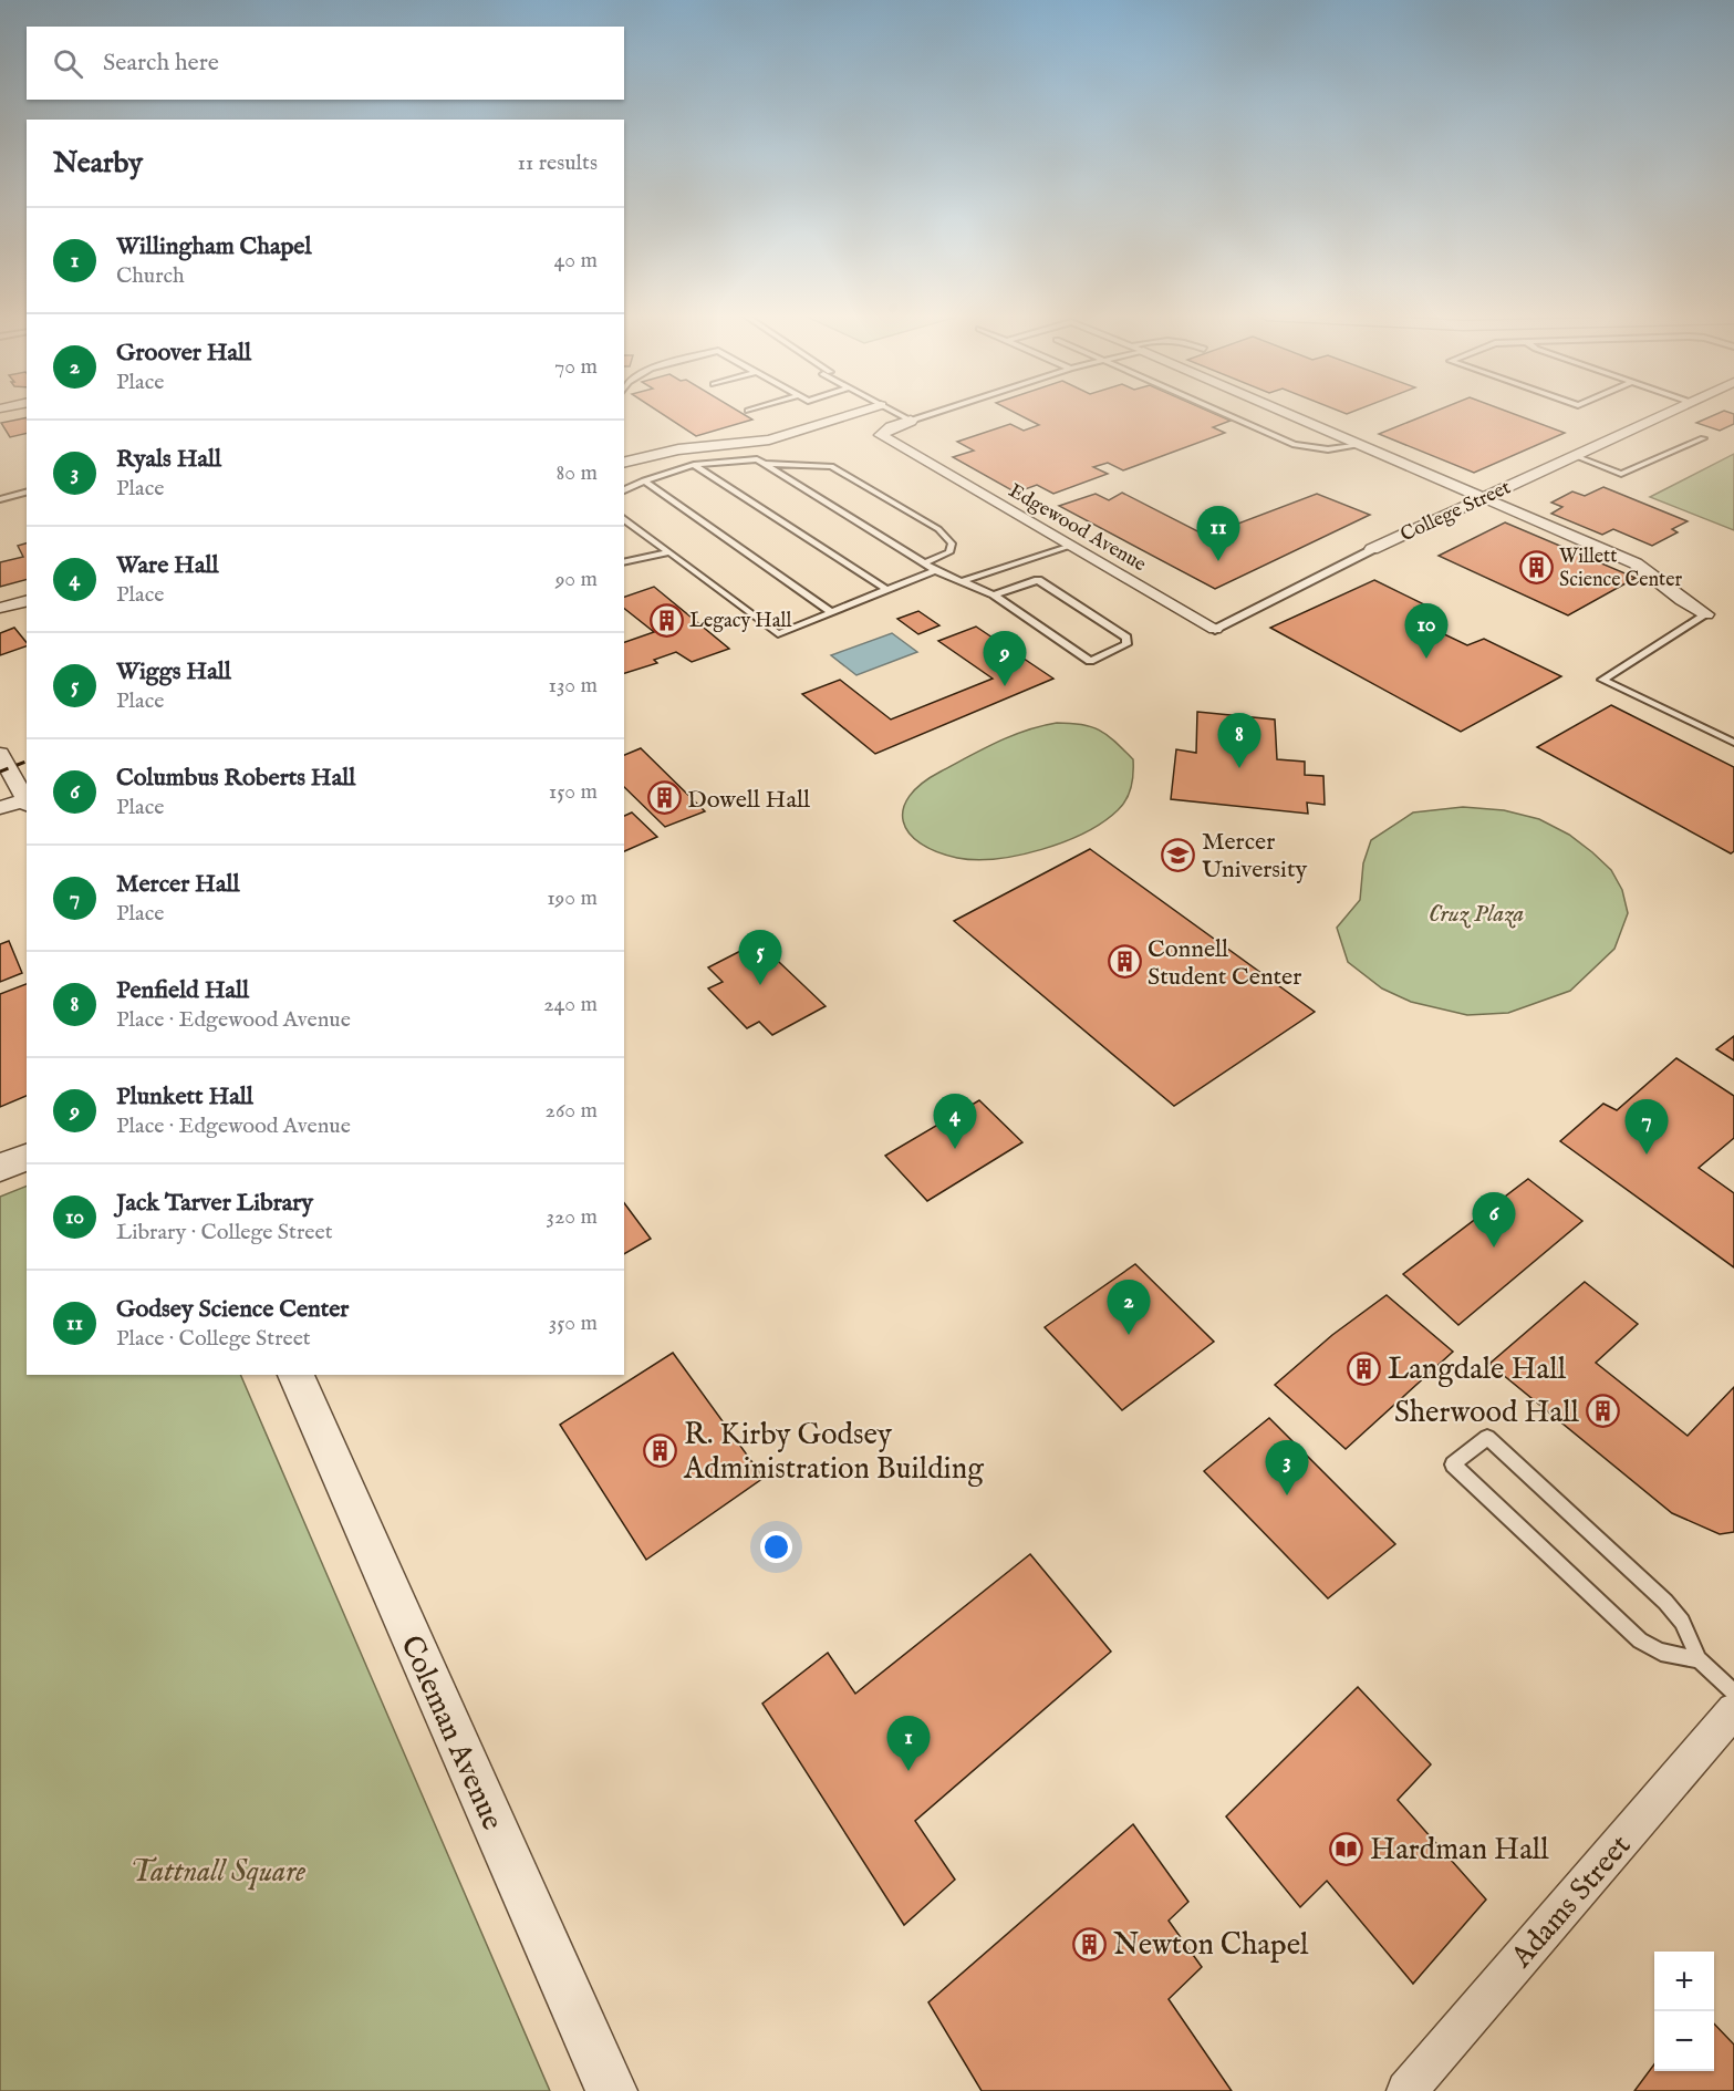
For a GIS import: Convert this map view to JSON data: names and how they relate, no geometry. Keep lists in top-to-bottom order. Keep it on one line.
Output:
{"streets":{"street":["College Street","Edgewood Avenue","Coleman Avenue","Adams Street"]},"crossings":[["College Street","Edgewood Avenue"]],"parks":["Cruz Plaza","Tattnall Square"],"places":{"building":["Willett Science Center","Legacy Hall","Dowell Hall","Connell Student Center","Langdale Hall","Sherwood Hall","R. Kirby Godsey Administration Building","Newton Chapel"],"school or university":["Mercer University"],"library":["Hardman Hall"]},"page":{"search":"Search here","heading":["Nearby","11 results"],"list":[{"mark":"1","name":"Willingham Chapel","note":"Church","value":"40 m"},{"mark":"2","name":"Groover Hall","note":"Place","value":"70 m"},{"mark":"3","name":"Ryals Hall","note":"Place","value":"80 m"},{"mark":"4","name":"Ware Hall","note":"Place","value":"90 m"},{"mark":"5","name":"Wiggs Hall","note":"Place","value":"130 m"},{"mark":"6","name":"Columbus Roberts Hall","note":"Place","value":"150 m"},{"mark":"7","name":"Mercer Hall","note":"Place","value":"190 m"},{"mark":"8","name":"Penfield Hall","note":"Place · Edgewood Avenue","value":"240 m"},{"mark":"9","name":"Plunkett Hall","note":"Place · Edgewood Avenue","value":"260 m"},{"mark":"10","name":"Jack Tarver Library","note":"Library · College Street","value":"320 m"},{"mark":"11","name":"Godsey Science Center","note":"Place · College Street","value":"350 m"}],"pins":["11","10","9","8","5","4","7","6","2","3","1"],"map_buttons":["+","−"]}}
